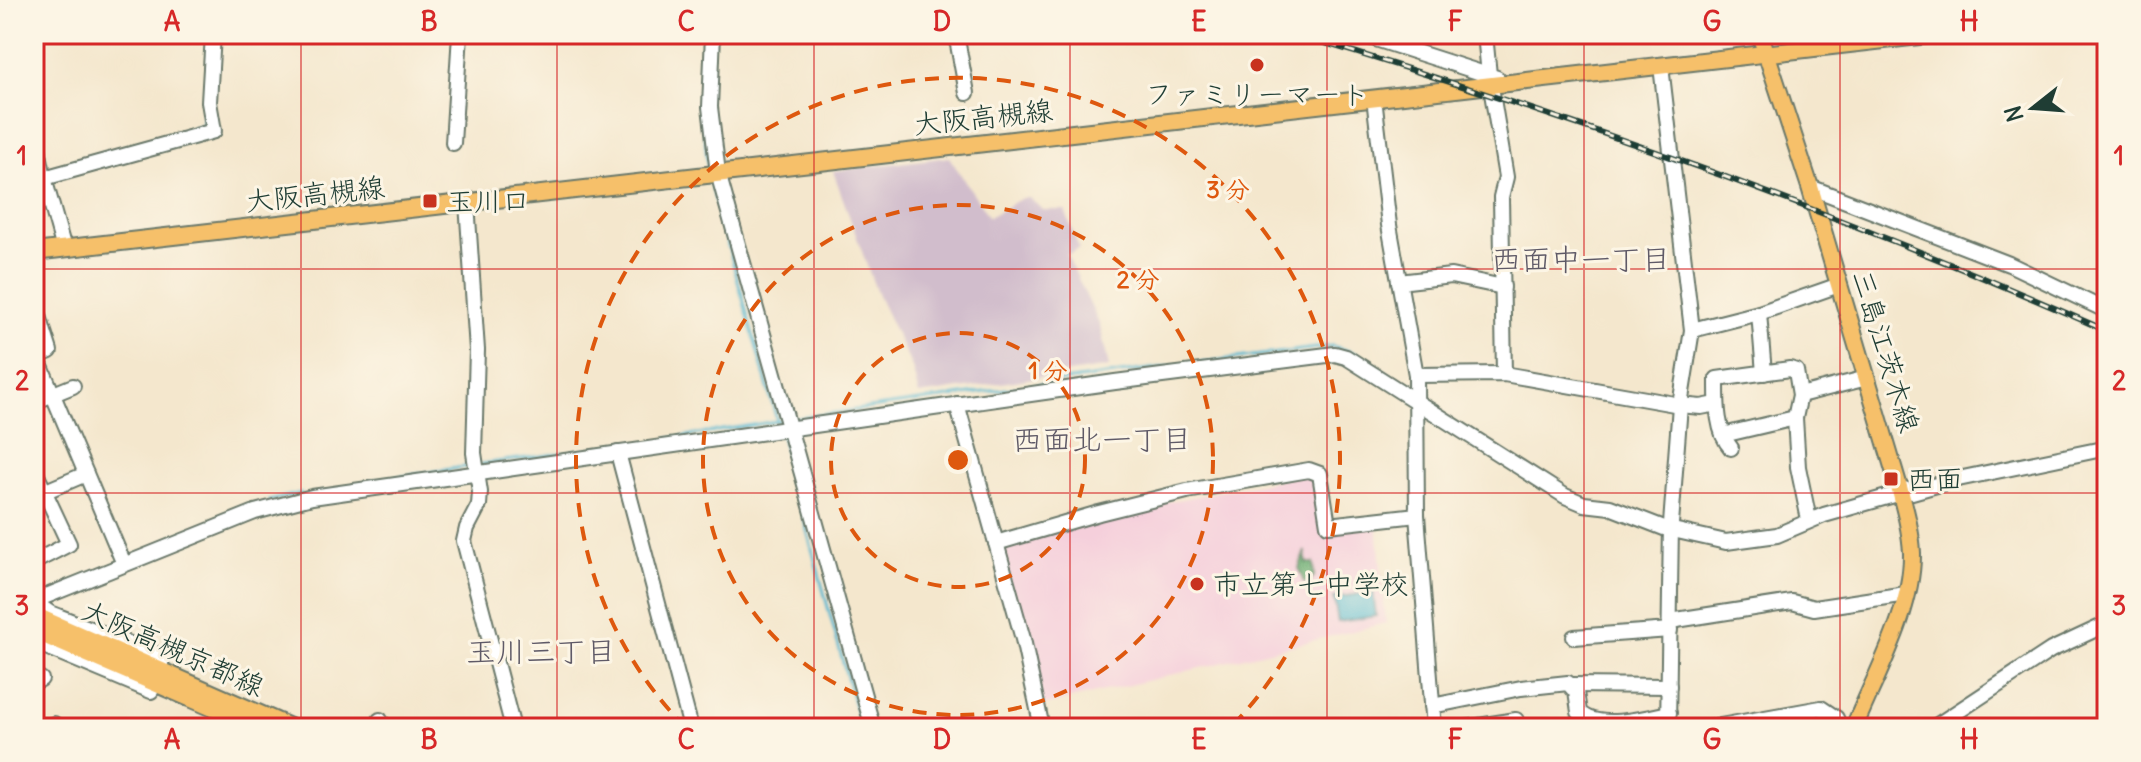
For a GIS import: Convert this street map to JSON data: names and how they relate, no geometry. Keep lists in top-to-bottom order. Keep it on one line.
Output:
{"streets":{"main road":["大阪高槻線","三島江茨木線","大阪高槻京都線"]},"crossings":[["大阪高槻線","三島江茨木線"]],"districts":["西面中一丁目","西面北一丁目","玉川三丁目"],"places":{"other":["ファミリーマート","市立第七中学校"],"transit":["玉川口","西面"]},"north":"left","grid":{"columns":["A","B","C","D","E","F","G","H"],"rows":["1","2","3"]},"rings":["3 分","2 分","1 分"]}
